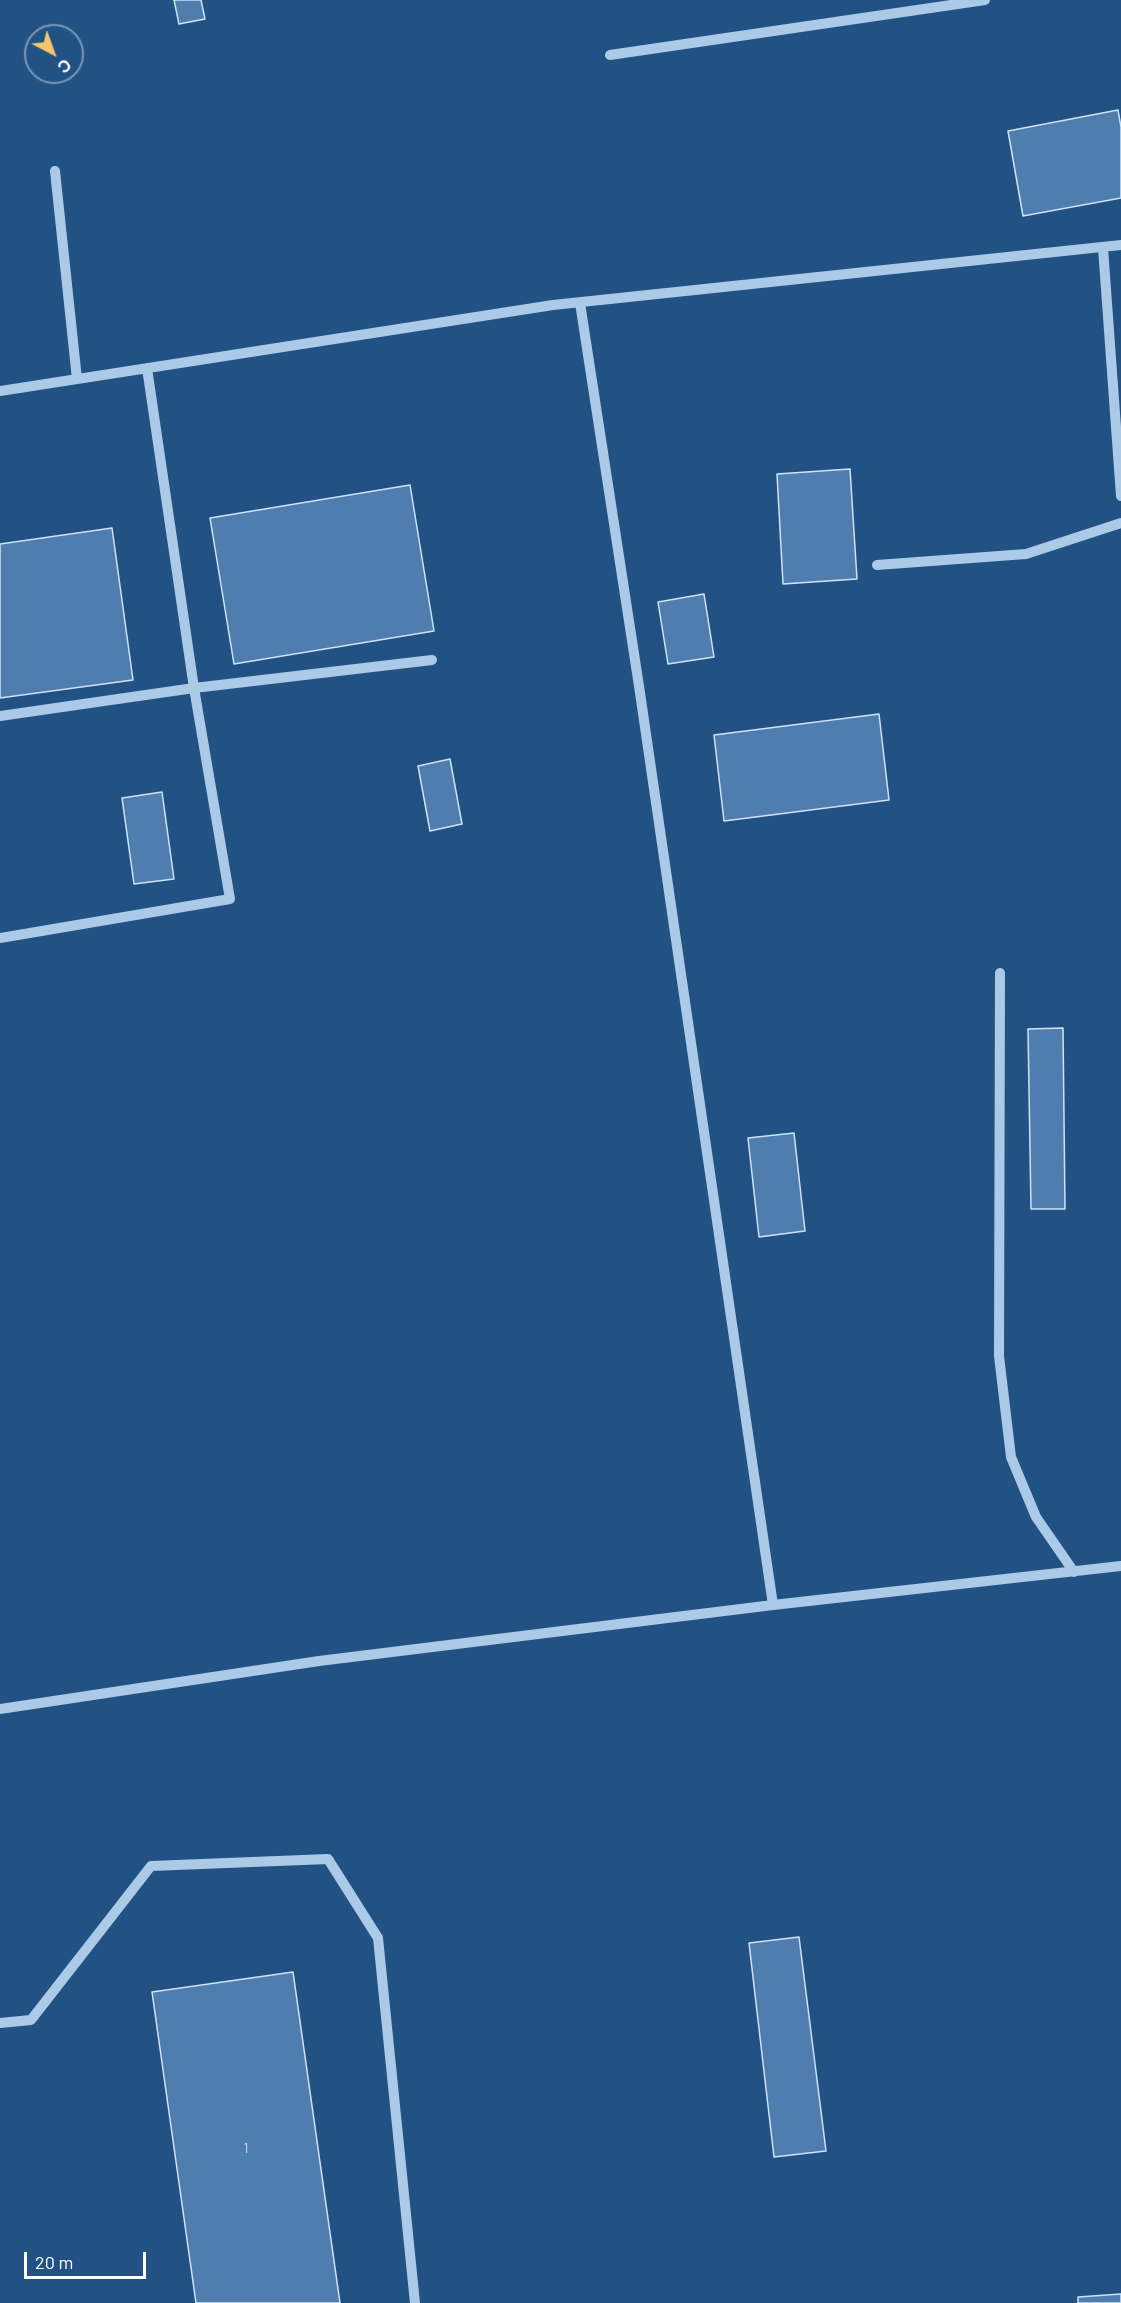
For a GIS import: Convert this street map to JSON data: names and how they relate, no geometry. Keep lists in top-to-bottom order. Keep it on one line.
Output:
{"house_numbers":["1"],"scale_bar":"20 m","north":"bottom right"}
